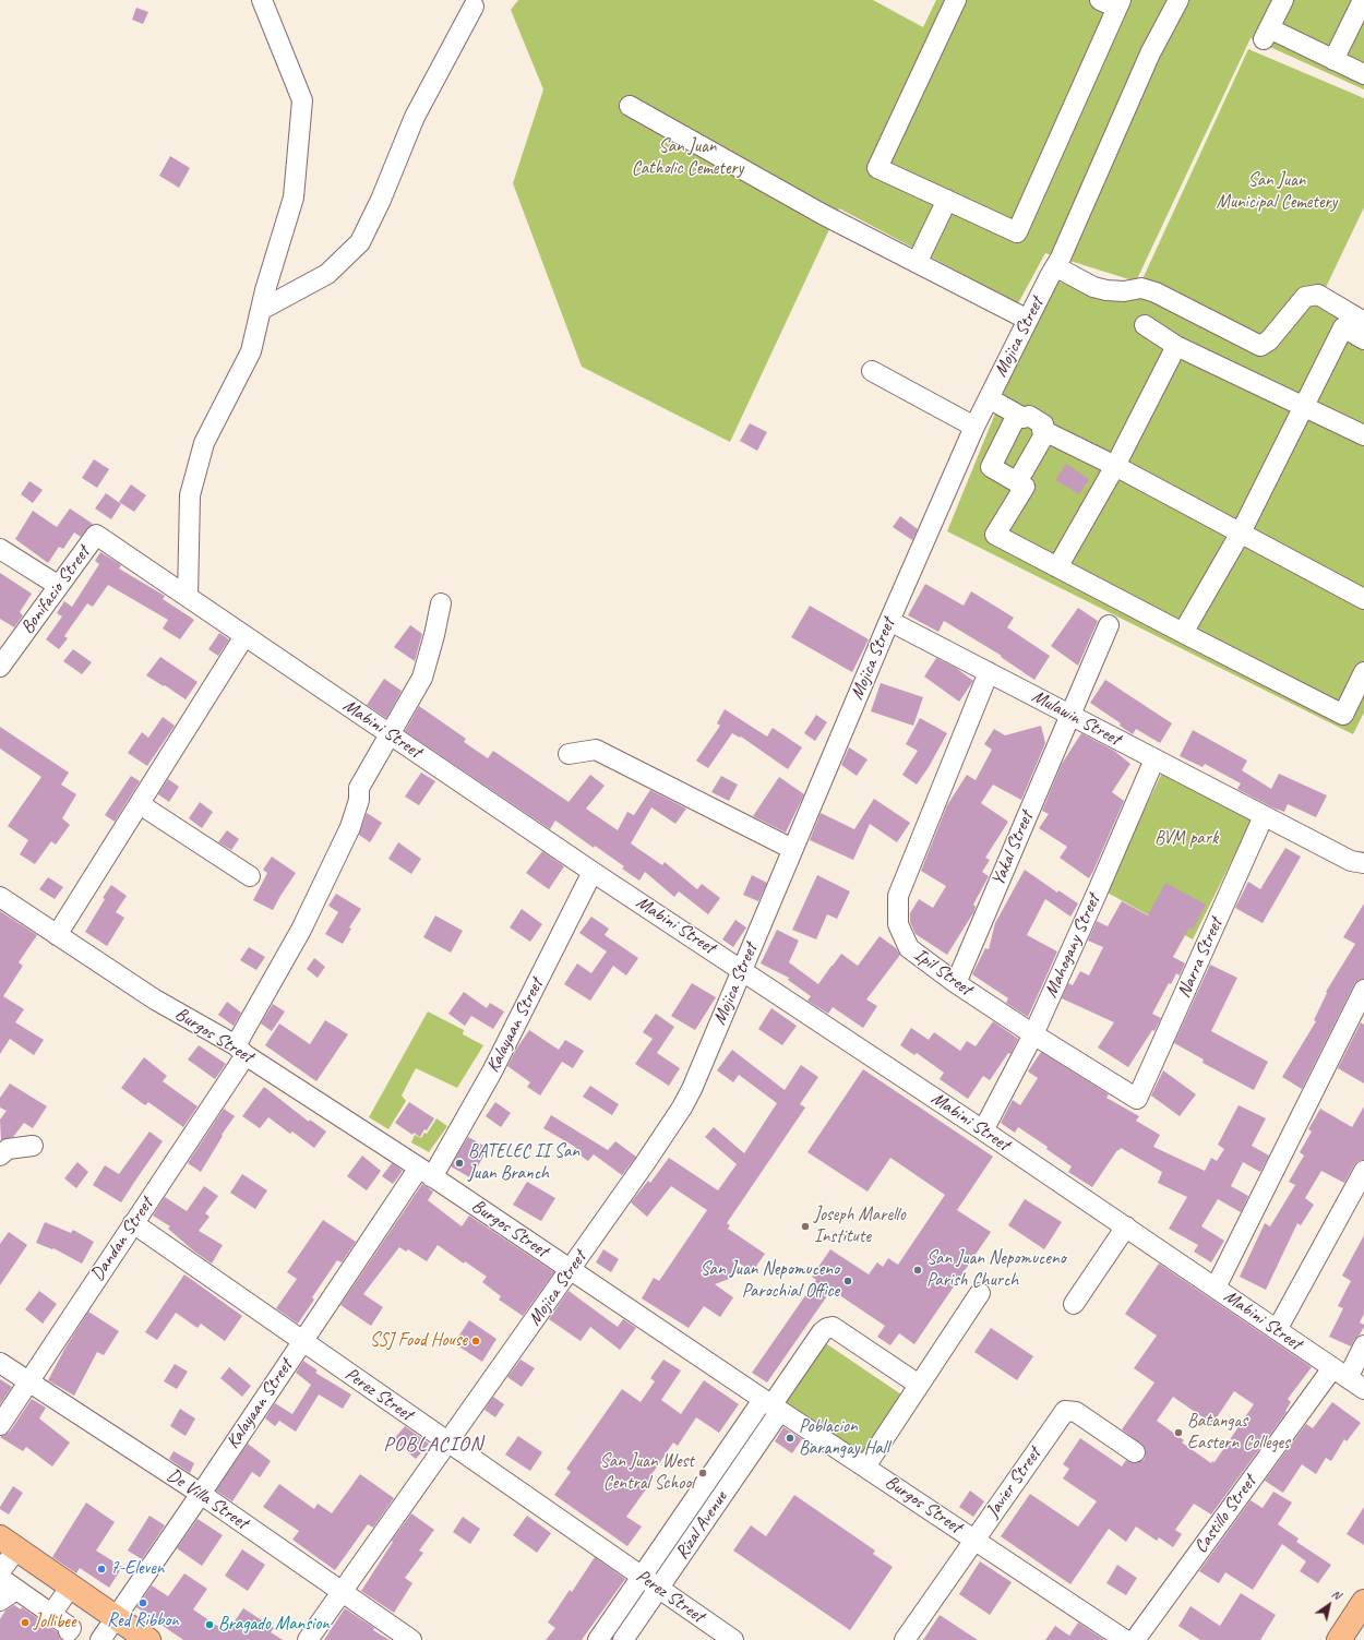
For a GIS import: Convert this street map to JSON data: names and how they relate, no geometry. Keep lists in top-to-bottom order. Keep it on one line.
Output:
{"streets":{"street":["Mojica Street","Bonifacio Street","Mulawin Street","Mabini Street","Yakal Street","Mahogany Street","Narra Street","Ipil Street","Kalayaan Street","Burgos Street","Dandan Street","Perez Street","Javier Street","De Villa Street","Castillo Street","Rizal Avenue"]},"crossings":[["Mojica Street","Mulawin Street"],["Mojica Street","Mabini Street"],["Mojica Street","Burgos Street"],["Mojica Street","Perez Street"],["Mojica Street","De Villa Street"],["Bonifacio Street","Mabini Street"],["Mulawin Street","Yakal Street"],["Mulawin Street","Mahogany Street"],["Mulawin Street","Narra Street"],["Mulawin Street","Ipil Street"],["Mabini Street","Mahogany Street"],["Mabini Street","Kalayaan Street"],["Mabini Street","Dandan Street"],["Mabini Street","Castillo Street"],["Yakal Street","Ipil Street"],["Mahogany Street","Ipil Street"],["Narra Street","Ipil Street"],["Kalayaan Street","Burgos Street"],["Kalayaan Street","Perez Street"],["Kalayaan Street","De Villa Street"],["Burgos Street","Dandan Street"],["Burgos Street","Javier Street"],["Burgos Street","Rizal Avenue"],["Dandan Street","Perez Street"],["Dandan Street","De Villa Street"],["Perez Street","Rizal Avenue"]],"districts":["POBLACION"],"parks":["San Juan Catholic Cemetery","San Juan Municipal Cemetery","BVM park"],"places":["BATELEC II San Juan Branch","Joseph Marello Institute","San Juan Nepomuceno Parish Church","San Juan Nepomuceno Parochial Office","SSJ Food House","Batangas Eastern Colleges","Poblacion Barangay Hall","San Juan West Central School","7-Eleven","Red Ribbon","Jollibee","Bragado Mansion"],"north":"top right"}
